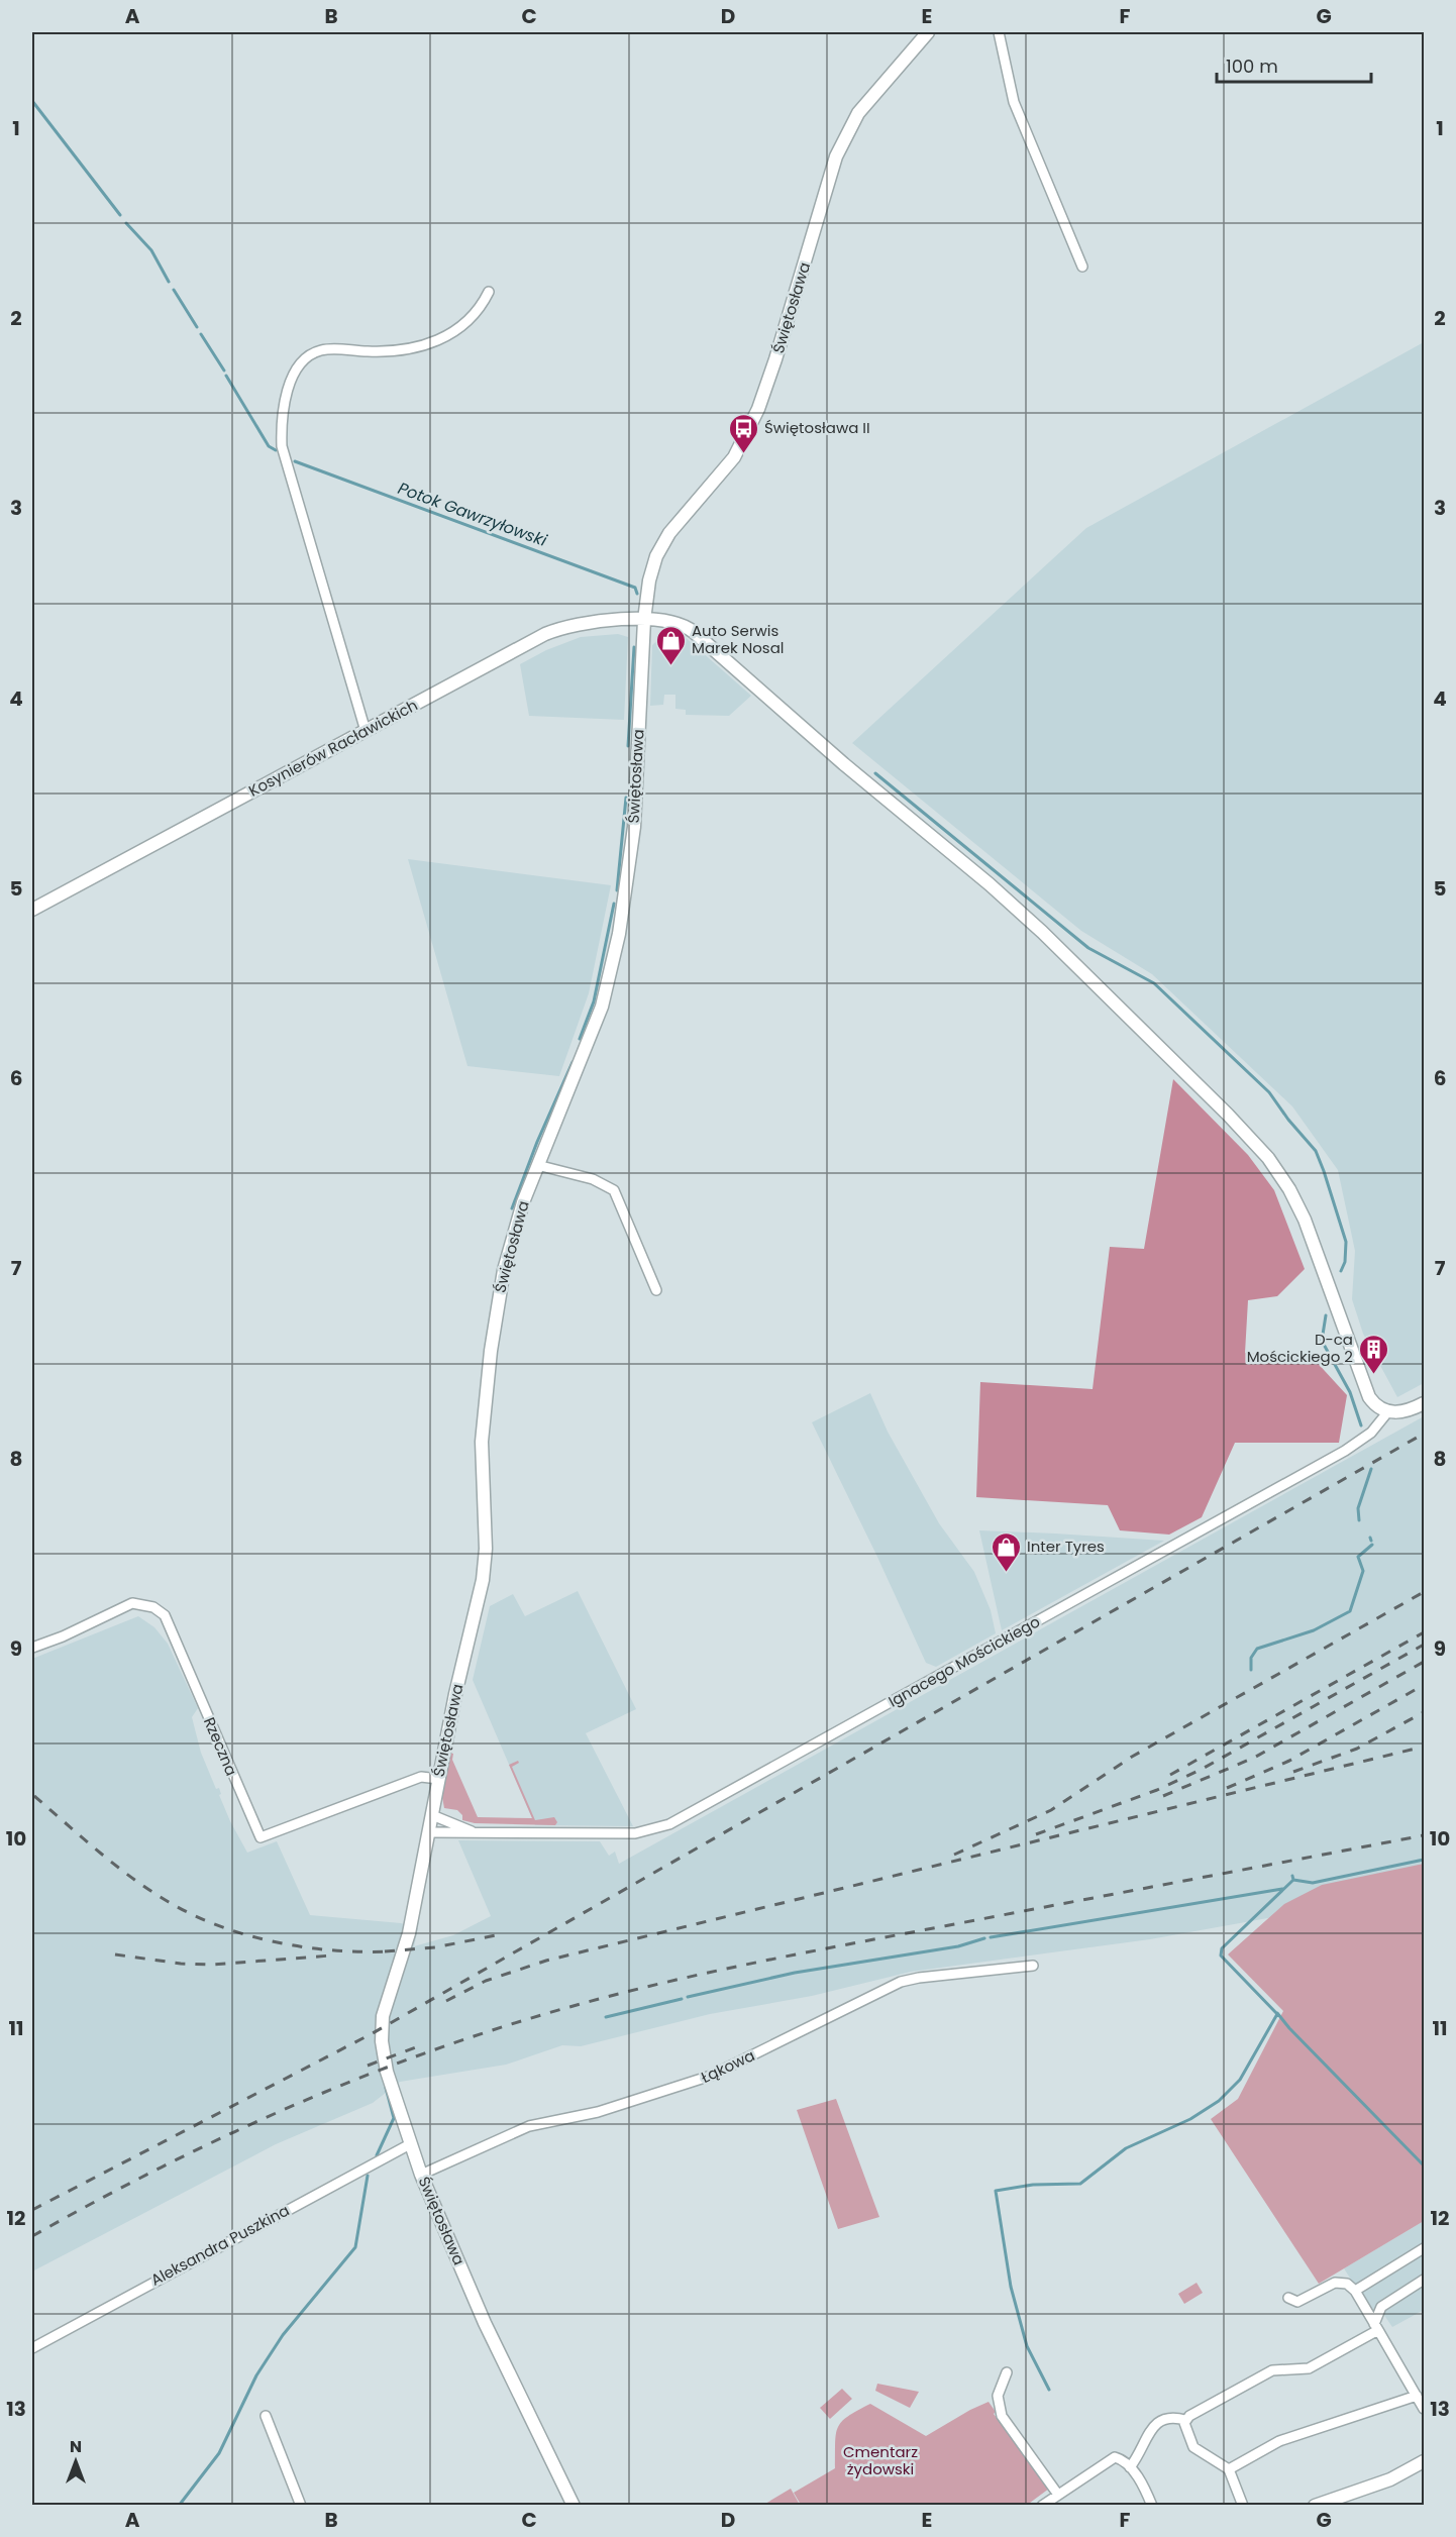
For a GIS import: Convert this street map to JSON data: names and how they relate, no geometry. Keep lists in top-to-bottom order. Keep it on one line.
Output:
{"streets":{"street":["Świętosława","Kosynierów Racławickich","Ignacego Mościckiego","Rzeczna","Łąkowa","Aleksandra Puszkina"]},"crossings":[["Świętosława","Kosynierów Racławickich"],["Świętosława","Ignacego Mościckiego"],["Świętosława","Rzeczna"],["Świętosława","Łąkowa"],["Świętosława","Aleksandra Puszkina"],["Kosynierów Racławickich","Ignacego Mościckiego"]],"water":["Potok Gawrzyłowski"],"parks":["Cmentarz żydowski"],"places":{"bus stop":["Świętosława II"],"shop":["Auto Serwis Marek Nosal","Inter Tyres"],"building":["D-ca Mościckiego 2"]},"scale_bar":"100 m","north":"top","grid":{"columns":["A","B","C","D","E","F","G"],"rows":["1","2","3","4","5","6","7","8","9","10","11","12","13"]}}
